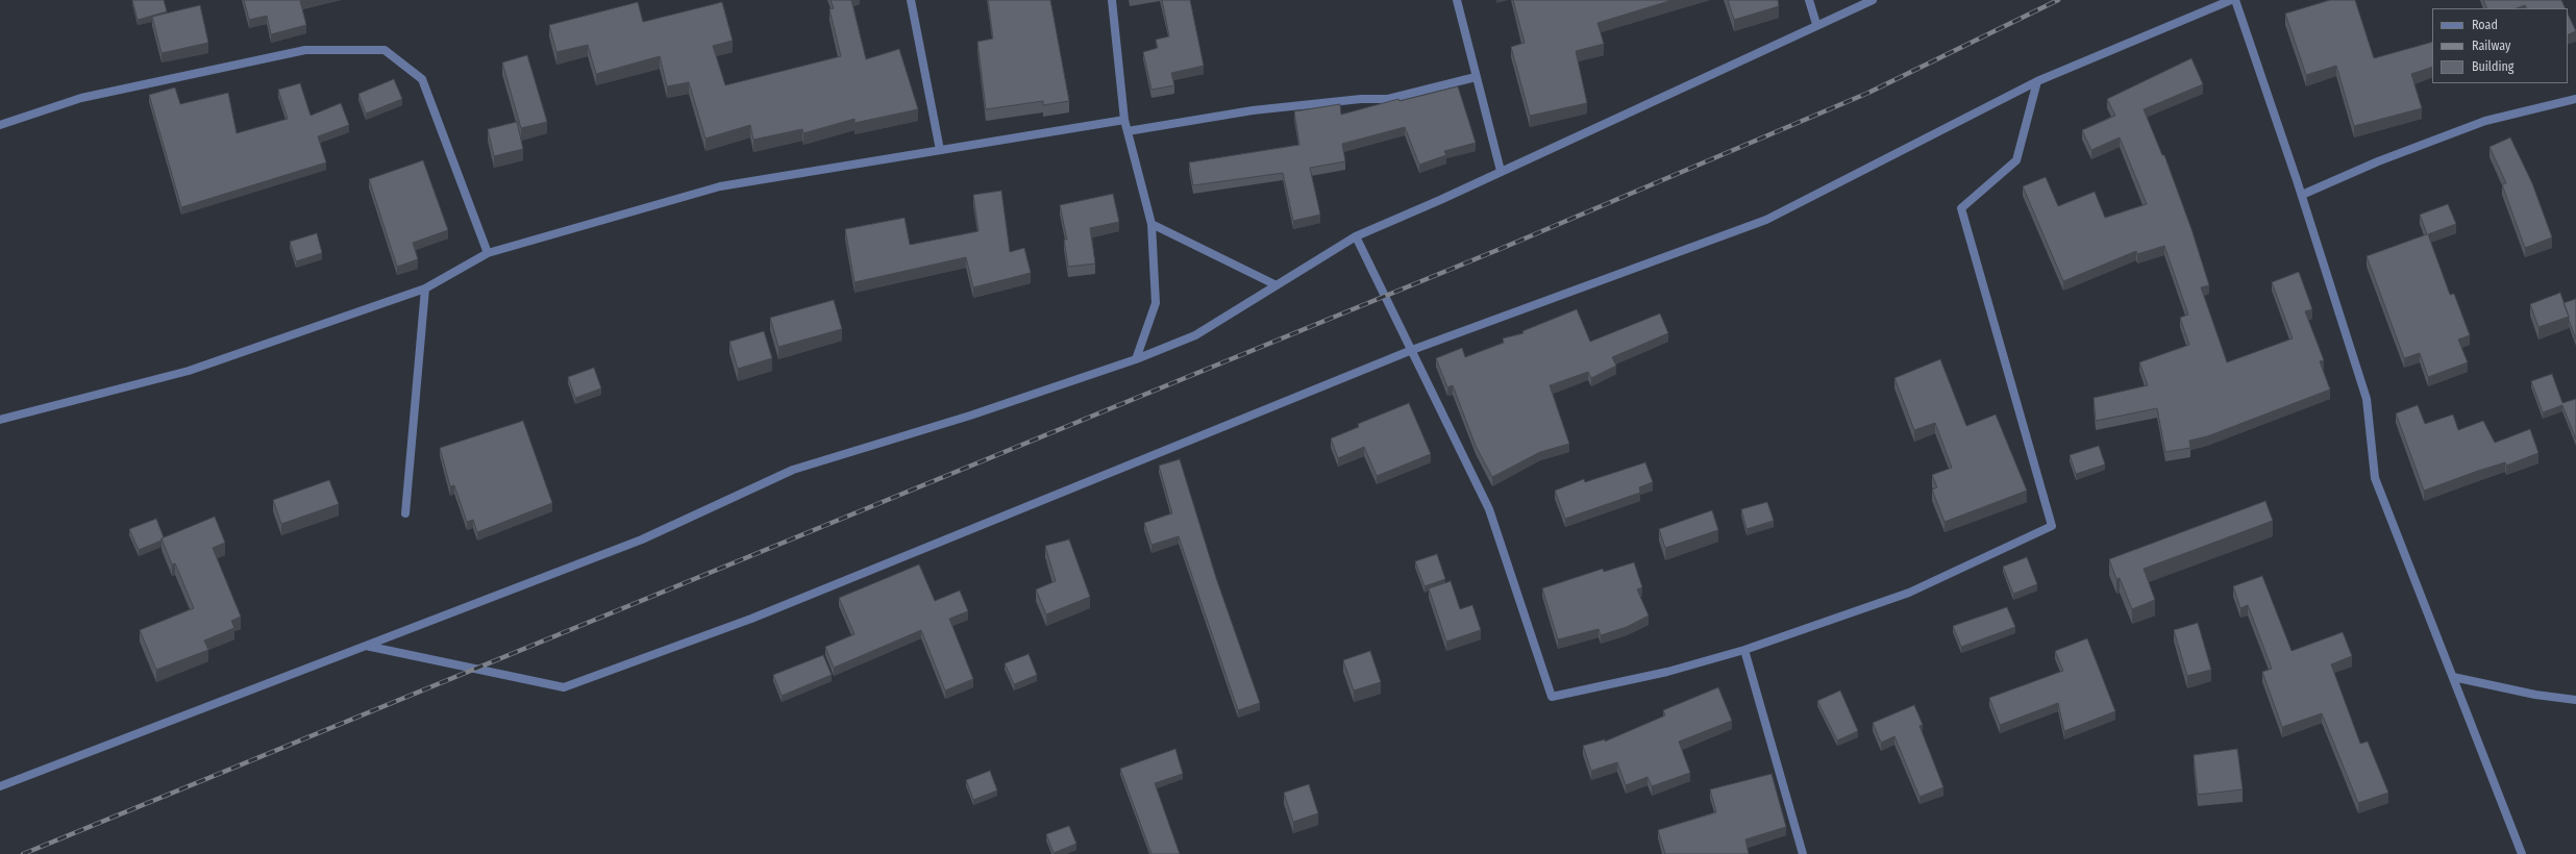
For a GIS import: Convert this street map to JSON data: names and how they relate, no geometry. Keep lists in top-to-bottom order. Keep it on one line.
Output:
{"legend":["Road","Railway","Building"]}
